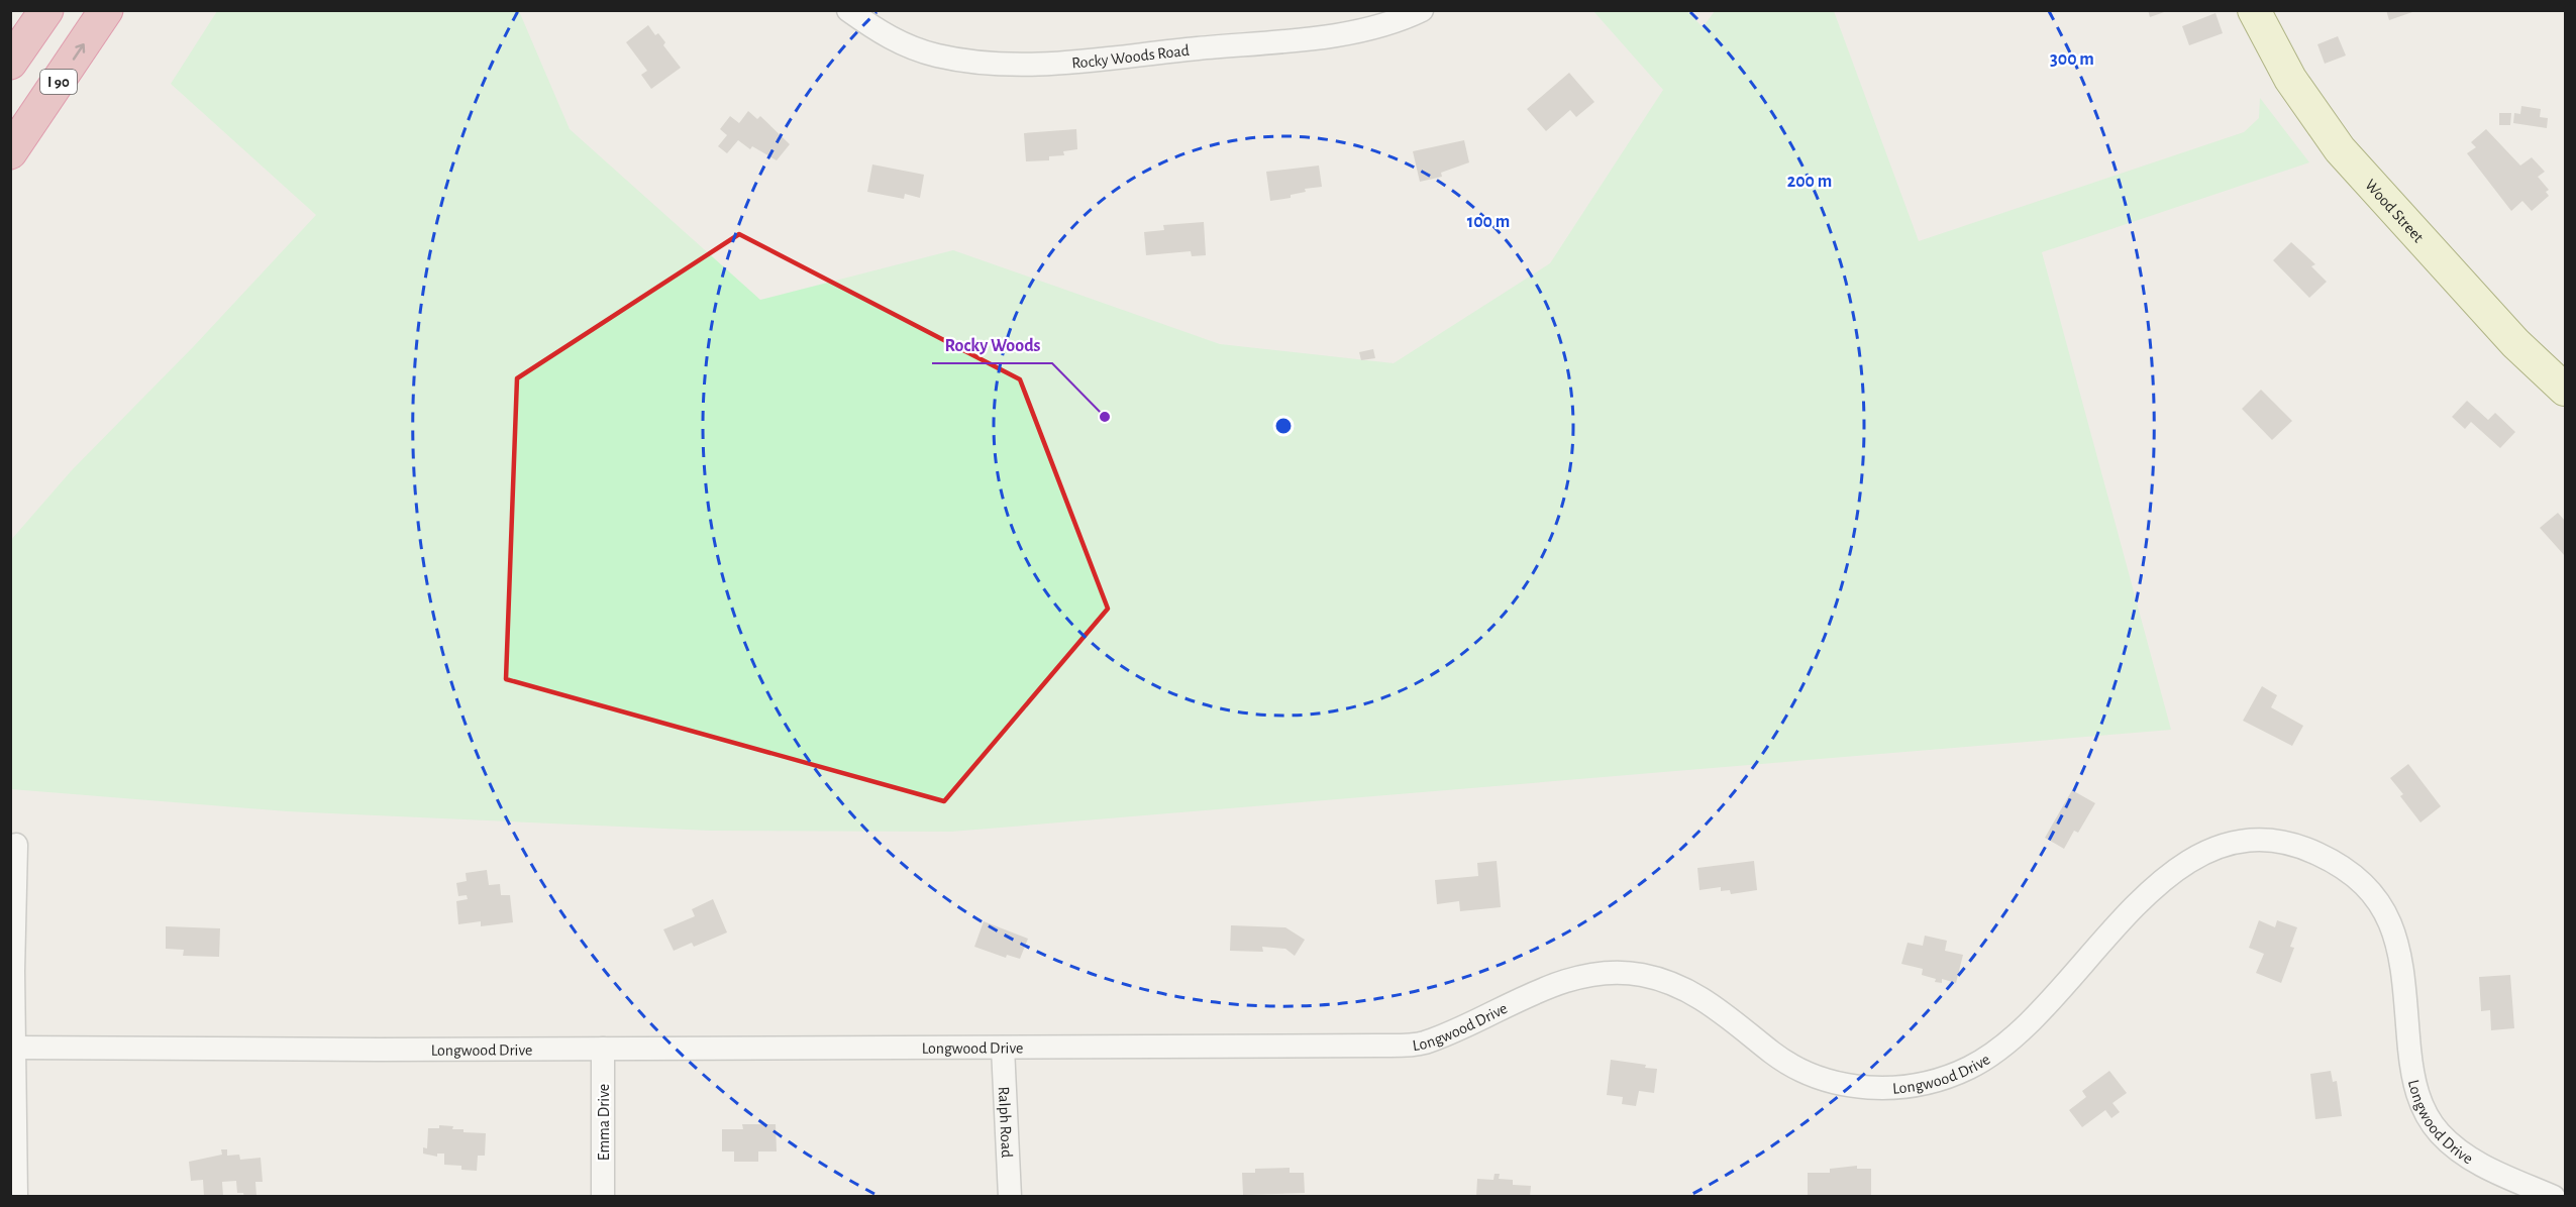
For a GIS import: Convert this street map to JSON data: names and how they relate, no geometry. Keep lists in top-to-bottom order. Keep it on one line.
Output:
{"streets":{"highway":["I 90"],"main road":["Wood Street"],"street":["Rocky Woods Road","Longwood Drive","Emma Drive","Ralph Road"]},"crossings":[["Longwood Drive","Emma Drive"],["Longwood Drive","Ralph Road"]],"places":["Rocky Woods"],"rings":["300 m","200 m","100 m"]}
